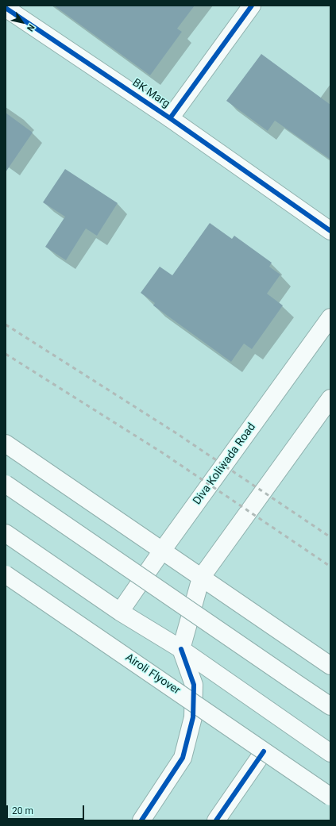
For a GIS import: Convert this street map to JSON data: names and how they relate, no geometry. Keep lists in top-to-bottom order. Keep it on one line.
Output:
{"streets":{"main road":["BK Marg","Diva Koliwada Road","Airoli Flyover"]},"scale_bar":"20 m","north":"bottom right"}
